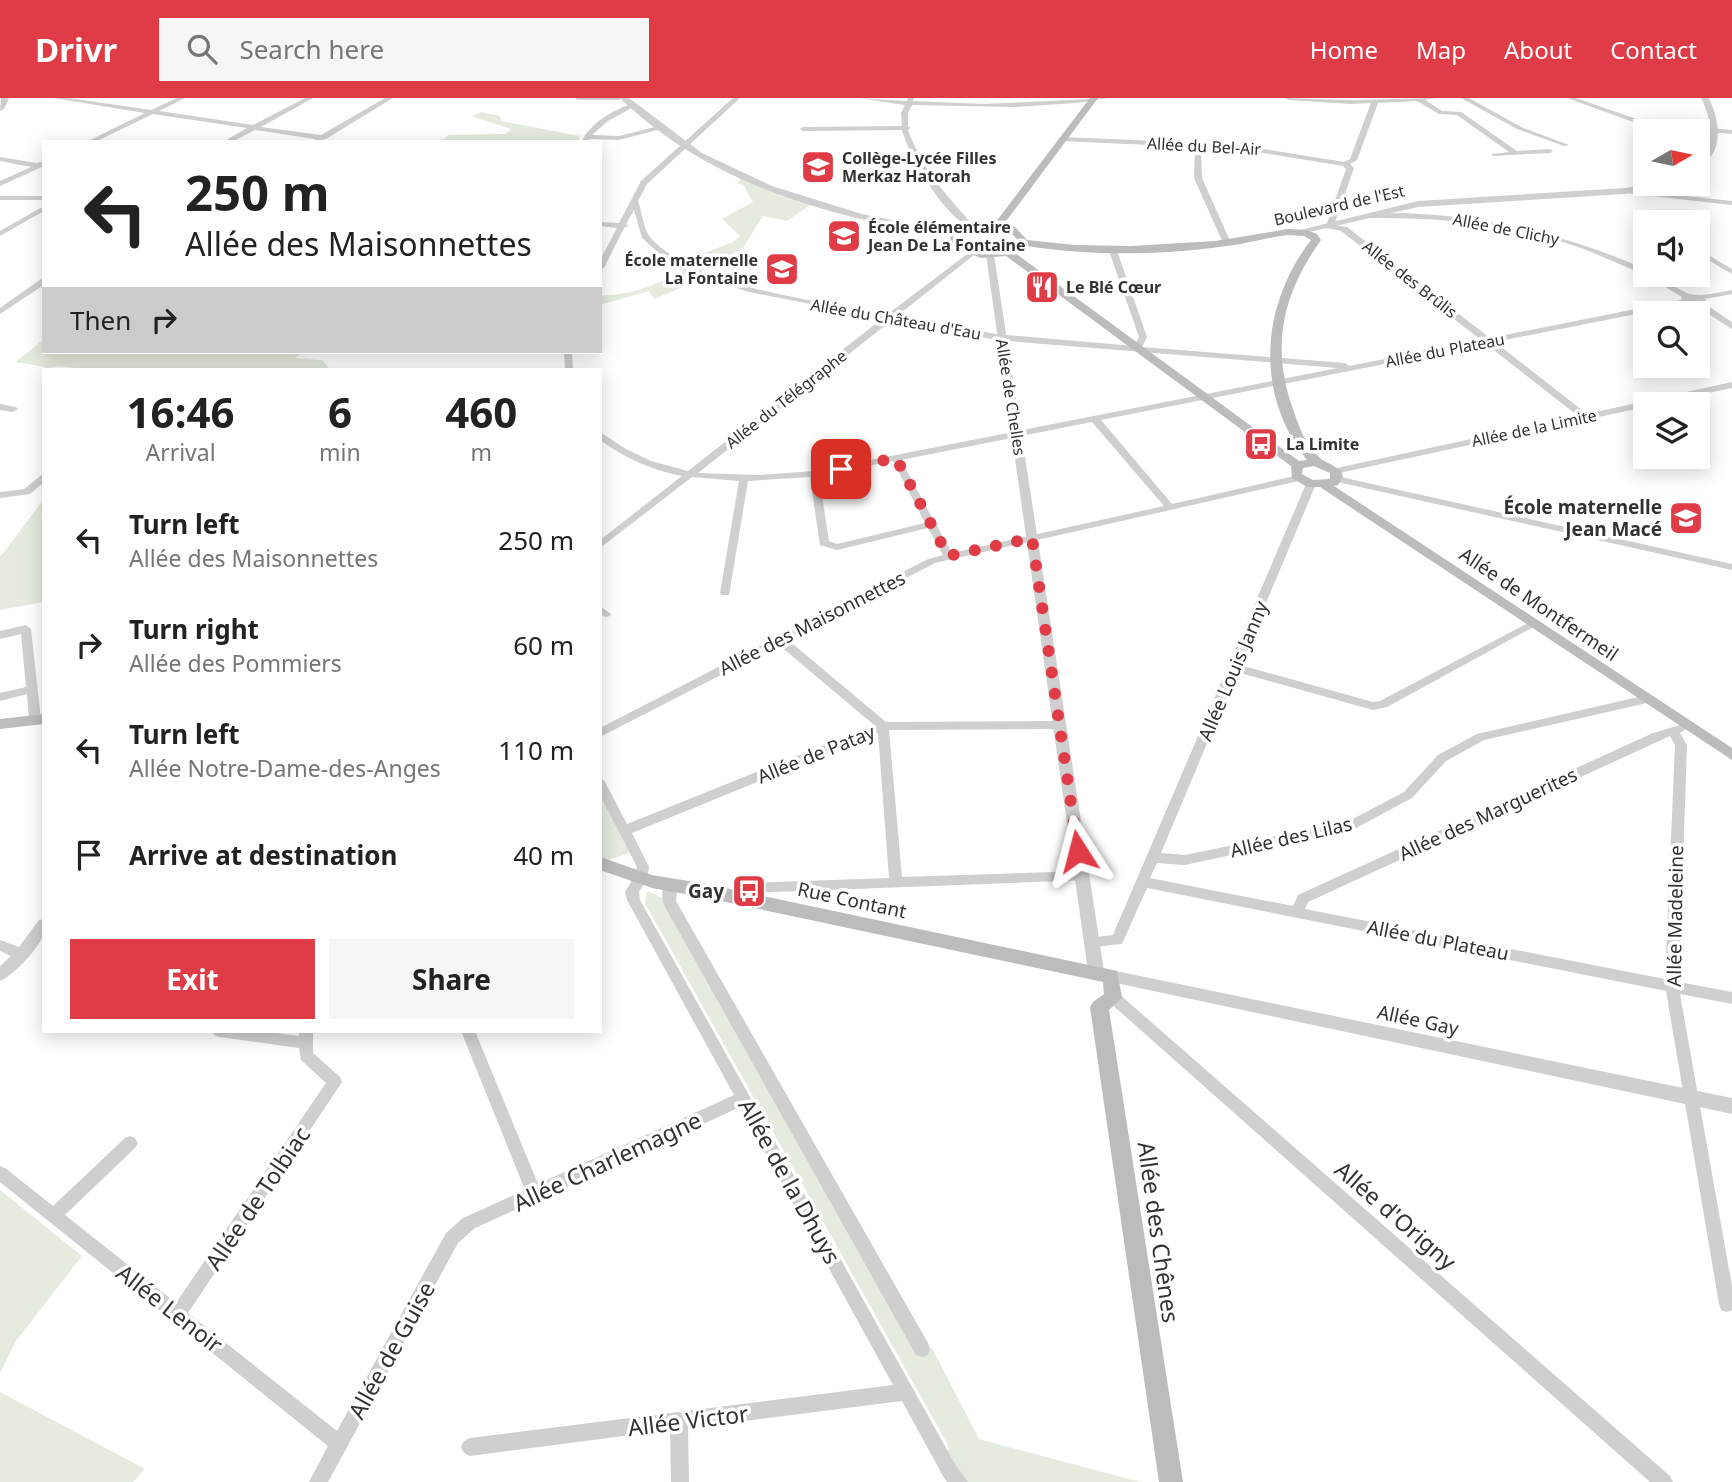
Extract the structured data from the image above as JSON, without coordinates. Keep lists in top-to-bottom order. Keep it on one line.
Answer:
{"streets":{"main road":["Boulevard de l'Est","Allée de Montfermeil","Rue Contant","Allée des Chênes"],"street":["Allée du Bel-Air","Allée de Clichy","Allée des Brûlis","Allée du Château d'Eau","Allée du Plateau","Allée de Chelles","Allée du Télégraphe","Allée de la Limite","Allée des Maisonnettes","Allée Louis Janny","Allée de Patay","Allée des Marguerites","Allée des Lilas","Allée Madeleine","Allée Gay","Allée Charlemagne","Allée de la Dhuys","Allée de Tolbiac","Allée d'Origny","Allée Lenoir","Allée de Guise","Allée Victor"]},"crossings":[["Boulevard de l'Est","Allée de Clichy"],["Boulevard de l'Est","Allée des Brûlis"],["Allée de Clichy","Allée du Plateau"],["Allée des Brûlis","Allée du Plateau"],["Allée des Brûlis","Allée de la Limite"],["Allée du Château d'Eau","Allée du Plateau"],["Allée du Château d'Eau","Allée de Chelles"],["Allée du Château d'Eau","Allée du Télégraphe"],["Allée du Château d'Eau","Allée de Montfermeil"],["Allée du Plateau","Allée de Montfermeil"],["Allée du Plateau","Allée Louis Janny"],["Allée du Plateau","Allée des Marguerites"],["Allée du Plateau","Allée Madeleine"],["Allée de Chelles","Allée de la Limite"],["Allée de Chelles","Allée des Maisonnettes"],["Allée de la Limite","Allée de Montfermeil"],["Allée de la Limite","Allée des Maisonnettes"],["Allée de la Limite","Allée Louis Janny"],["Allée de Montfermeil","Allée Louis Janny"],["Allée de Montfermeil","Allée des Marguerites"],["Allée de Montfermeil","Allée des Lilas"],["Allée de Montfermeil","Allée Madeleine"],["Allée Louis Janny","Allée des Lilas"],["Allée de Patay","Allée de la Dhuys"],["Allée des Marguerites","Allée Madeleine"],["Rue Contant","Allée Gay"],["Rue Contant","Allée de la Dhuys"],["Allée Madeleine","Allée Gay"],["Allée Charlemagne","Allée de la Dhuys"],["Allée Charlemagne","Allée de Guise"],["Allée de la Dhuys","Allée Victor"],["Allée de Tolbiac","Allée Lenoir"],["Allée d'Origny","Allée des Chênes"],["Allée Lenoir","Allée de Guise"]],"places":{"school or university":["Collège-Lycée Filles Merkaz Hatorah","École élémentaire Jean De La Fontaine","École maternelle La Fontaine","École maternelle Jean Macé"],"restaurant":["Le Blé Cœur"],"bus stop":["La Limite","Gay"]},"north":"right","page":{"header":"Drivr","search":"Search here","nav":["Home","Map","About","Contact"],"turn":["250 m","Allée des Maisonnettes"],"then":"Then","eta":["16:46","Arrival","6","min","460","m"],"list":[{"name":"Turn left","note":"Allée des Maisonnettes","value":"250 m"},{"name":"Turn right","note":"Allée des Pommiers","value":"60 m"},{"name":"Turn left","note":"Allée Notre-Dame-des-Anges","value":"110 m"},{"name":"Arrive at destination","value":"40 m"}],"buttons":["Exit","Share"]}}
